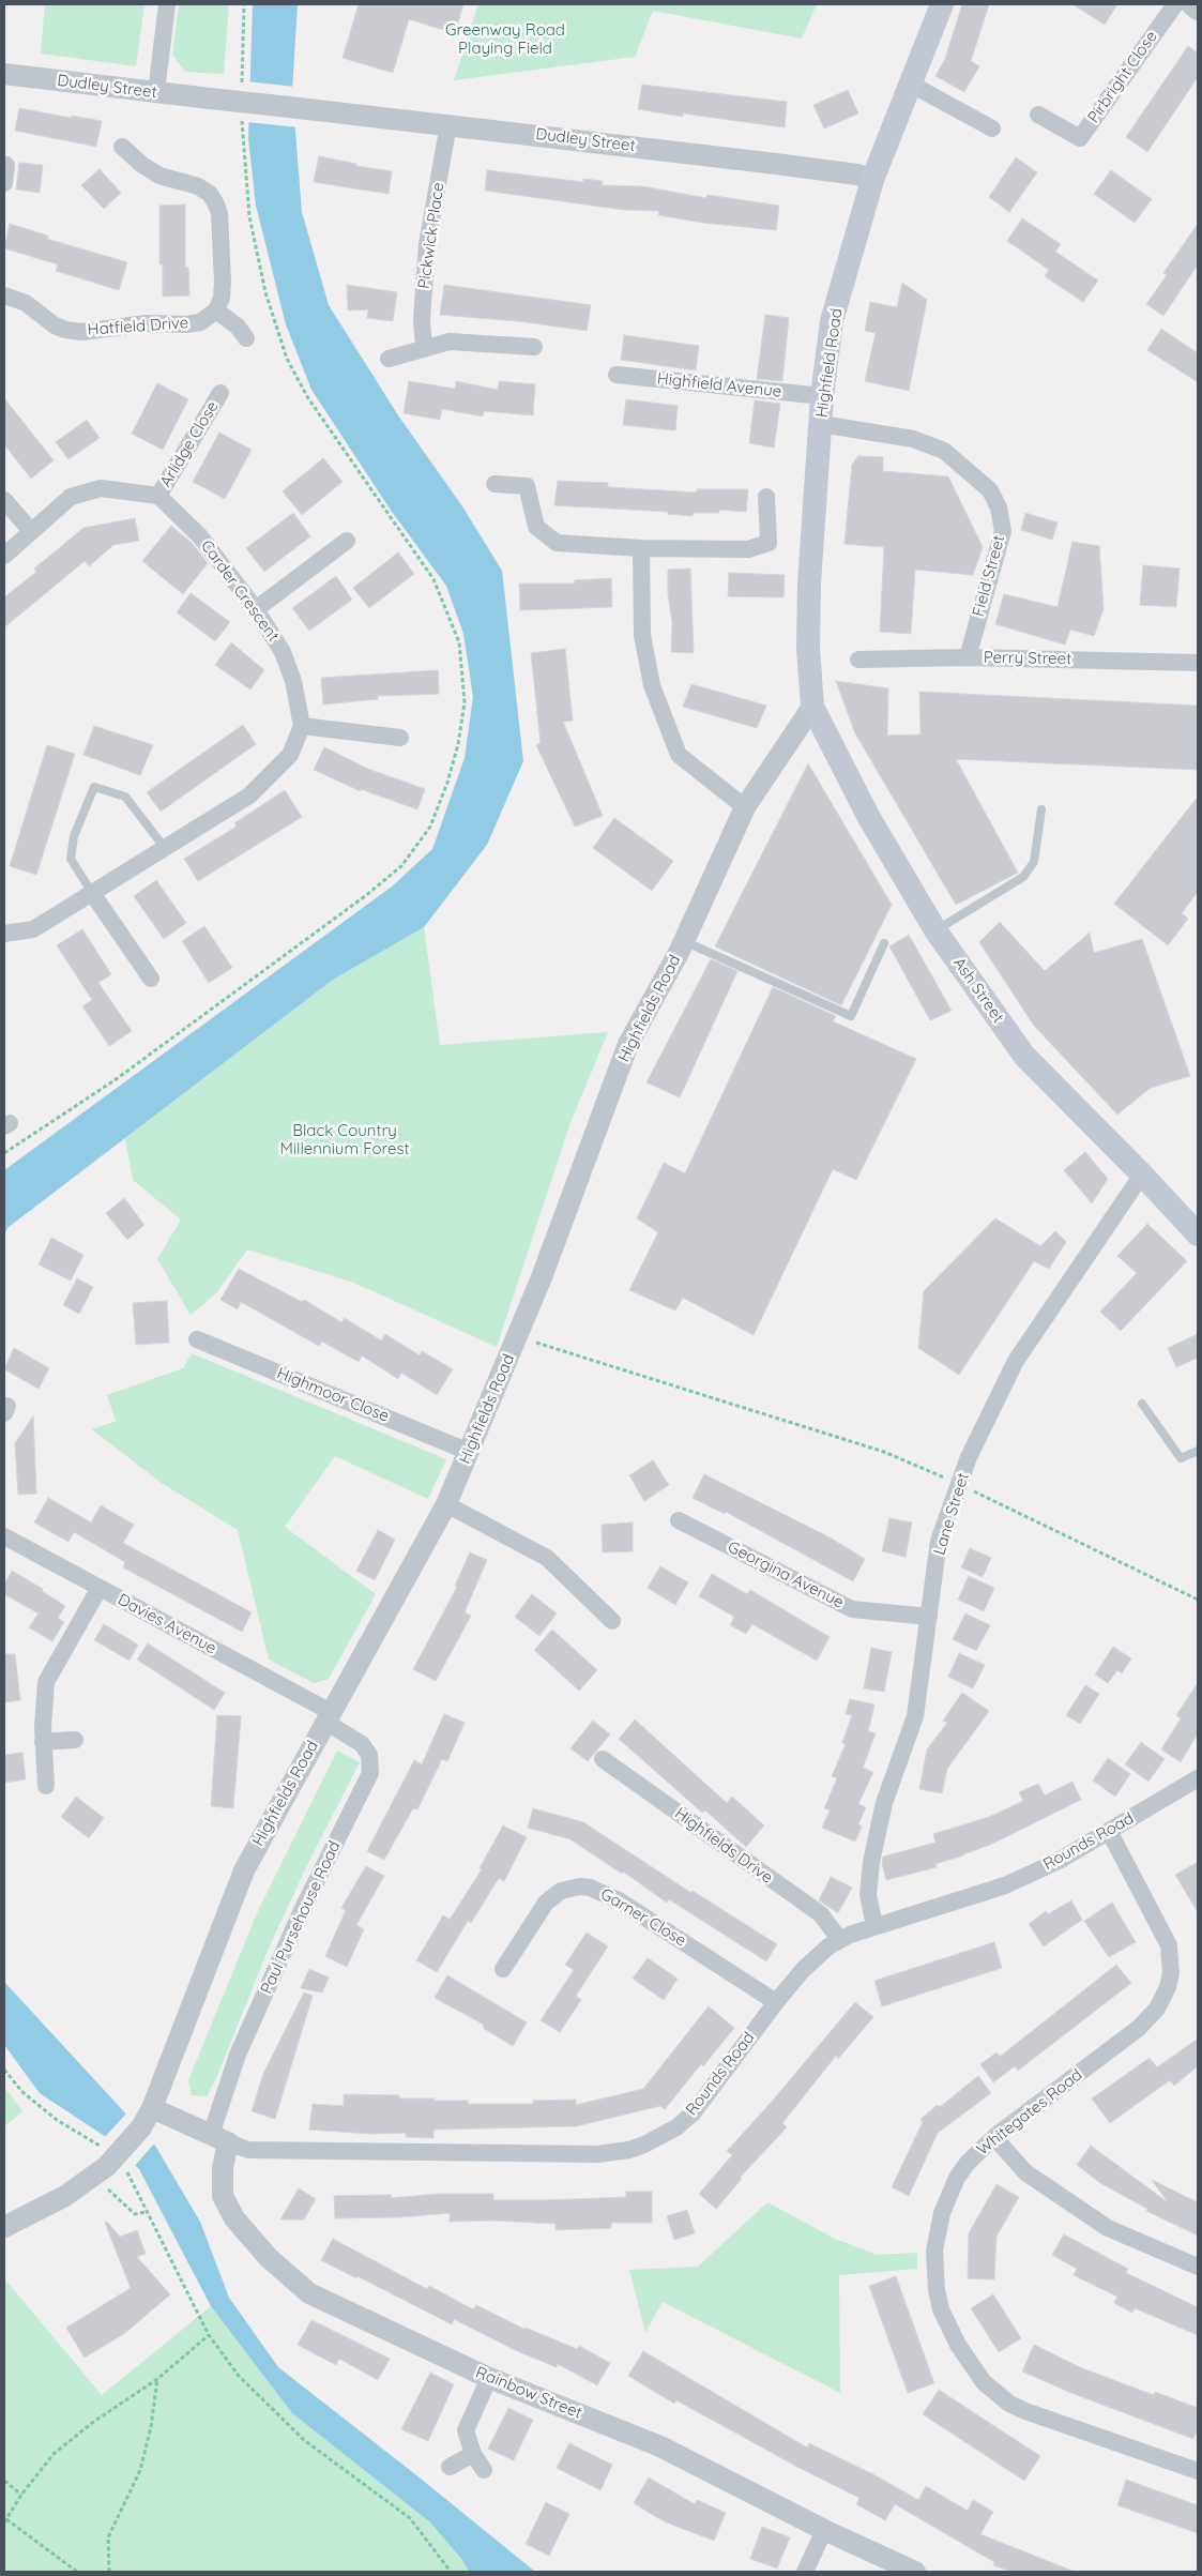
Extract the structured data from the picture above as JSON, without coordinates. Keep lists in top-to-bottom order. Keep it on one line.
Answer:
{"streets":{"main road":["Highfield Road","Ash Street"],"street":["Pirbright Close","Dudley Street","Pickwick Place","Hatfield Drive","Highfield Avenue","Arlidge Close","Field Street","Carder Crescent","Perry Street","Highfields Road","Highmoor Close","Lane Street","Georgina Avenue","Davies Avenue","Rounds Road","Highfields Drive","Paul Pursehouse Road","Garner Close","Whitegates Road","Rainbow Street"]},"crossings":[["Dudley Street","Pickwick Place"],["Dudley Street","Highfield Road"],["Highfield Road","Highfield Avenue"],["Highfield Road","Field Street"],["Highfield Road","Ash Street"],["Highfield Road","Highfields Road"],["Arlidge Close","Carder Crescent"],["Field Street","Perry Street"],["Ash Street","Highfields Road"],["Ash Street","Lane Street"],["Highfields Road","Highmoor Close"],["Highfields Road","Davies Avenue"],["Highfields Road","Rounds Road"],["Highfields Road","Paul Pursehouse Road"],["Lane Street","Georgina Avenue"],["Lane Street","Rounds Road"],["Davies Avenue","Paul Pursehouse Road"],["Rounds Road","Highfields Drive"],["Rounds Road","Paul Pursehouse Road"],["Rounds Road","Garner Close"],["Rounds Road","Whitegates Road"],["Rounds Road","Rainbow Street"],["Paul Pursehouse Road","Rainbow Street"]],"parks":["Greenway Road Playing Field","Black Country Millennium Forest"]}
